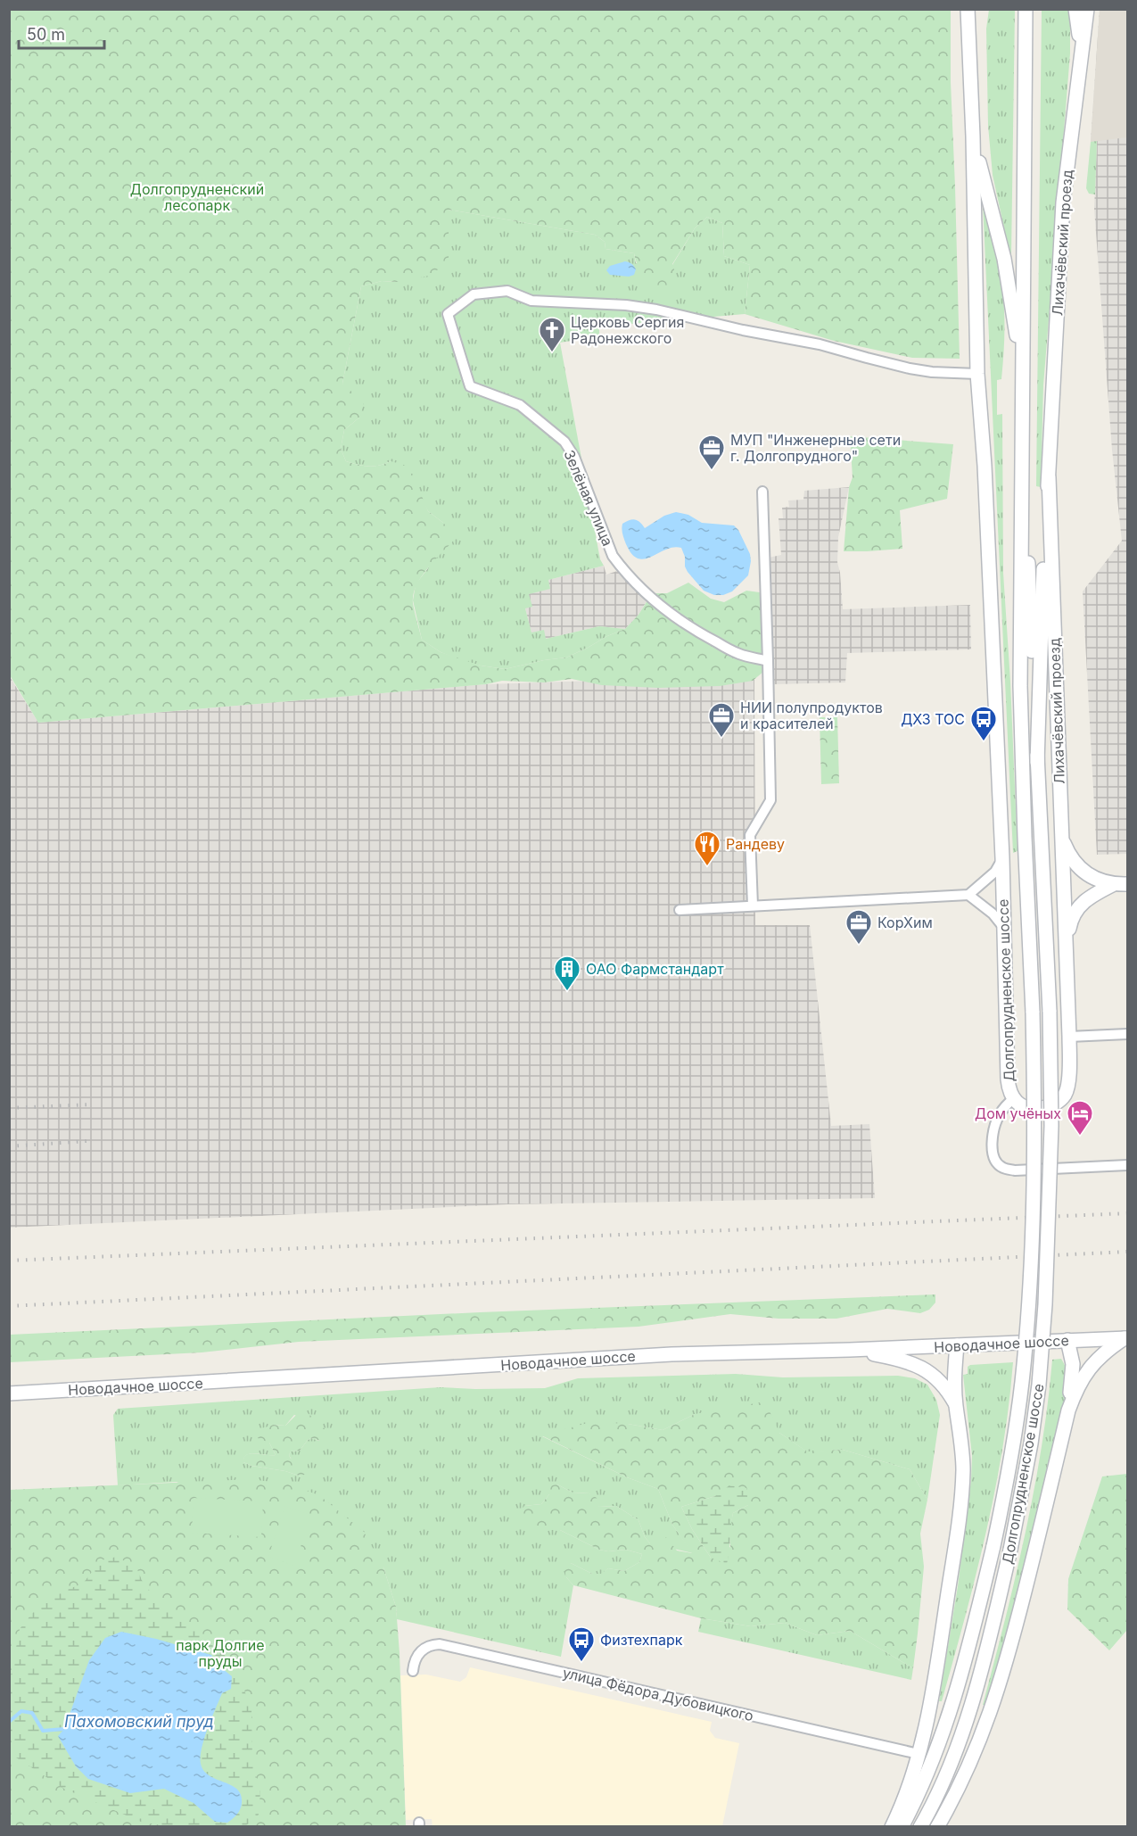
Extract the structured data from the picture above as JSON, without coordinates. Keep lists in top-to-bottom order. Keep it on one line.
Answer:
{"streets":{"main road":["Лихачёвский проезд","Долгопрудненское шоссе","Новодачное шоссе"],"street":["Зелёная улица","улица Фёдора Дубовицкого"]},"crossings":[["Лихачёвский проезд","Долгопрудненское шоссе"],["Зелёная улица","Долгопрудненское шоссе"]],"water":["Пахомовский пруд"],"parks":["Долгопрудненский лесопарк","парк Долгие пруды"],"places":{"church":["Церковь Сергия Радонежского"],"office":["МУП \"Инженерные сети г. Долгопрудного\"","НИИ полупродуктов и красителей","КорХим"],"bus stop":["ДХЗ ТОС","Физтехпарк"],"restaurant":["Рандеву"],"building":["ОАО Фармстандарт"],"hotel":["Дом учёных"]},"scale_bar":"50 m"}
